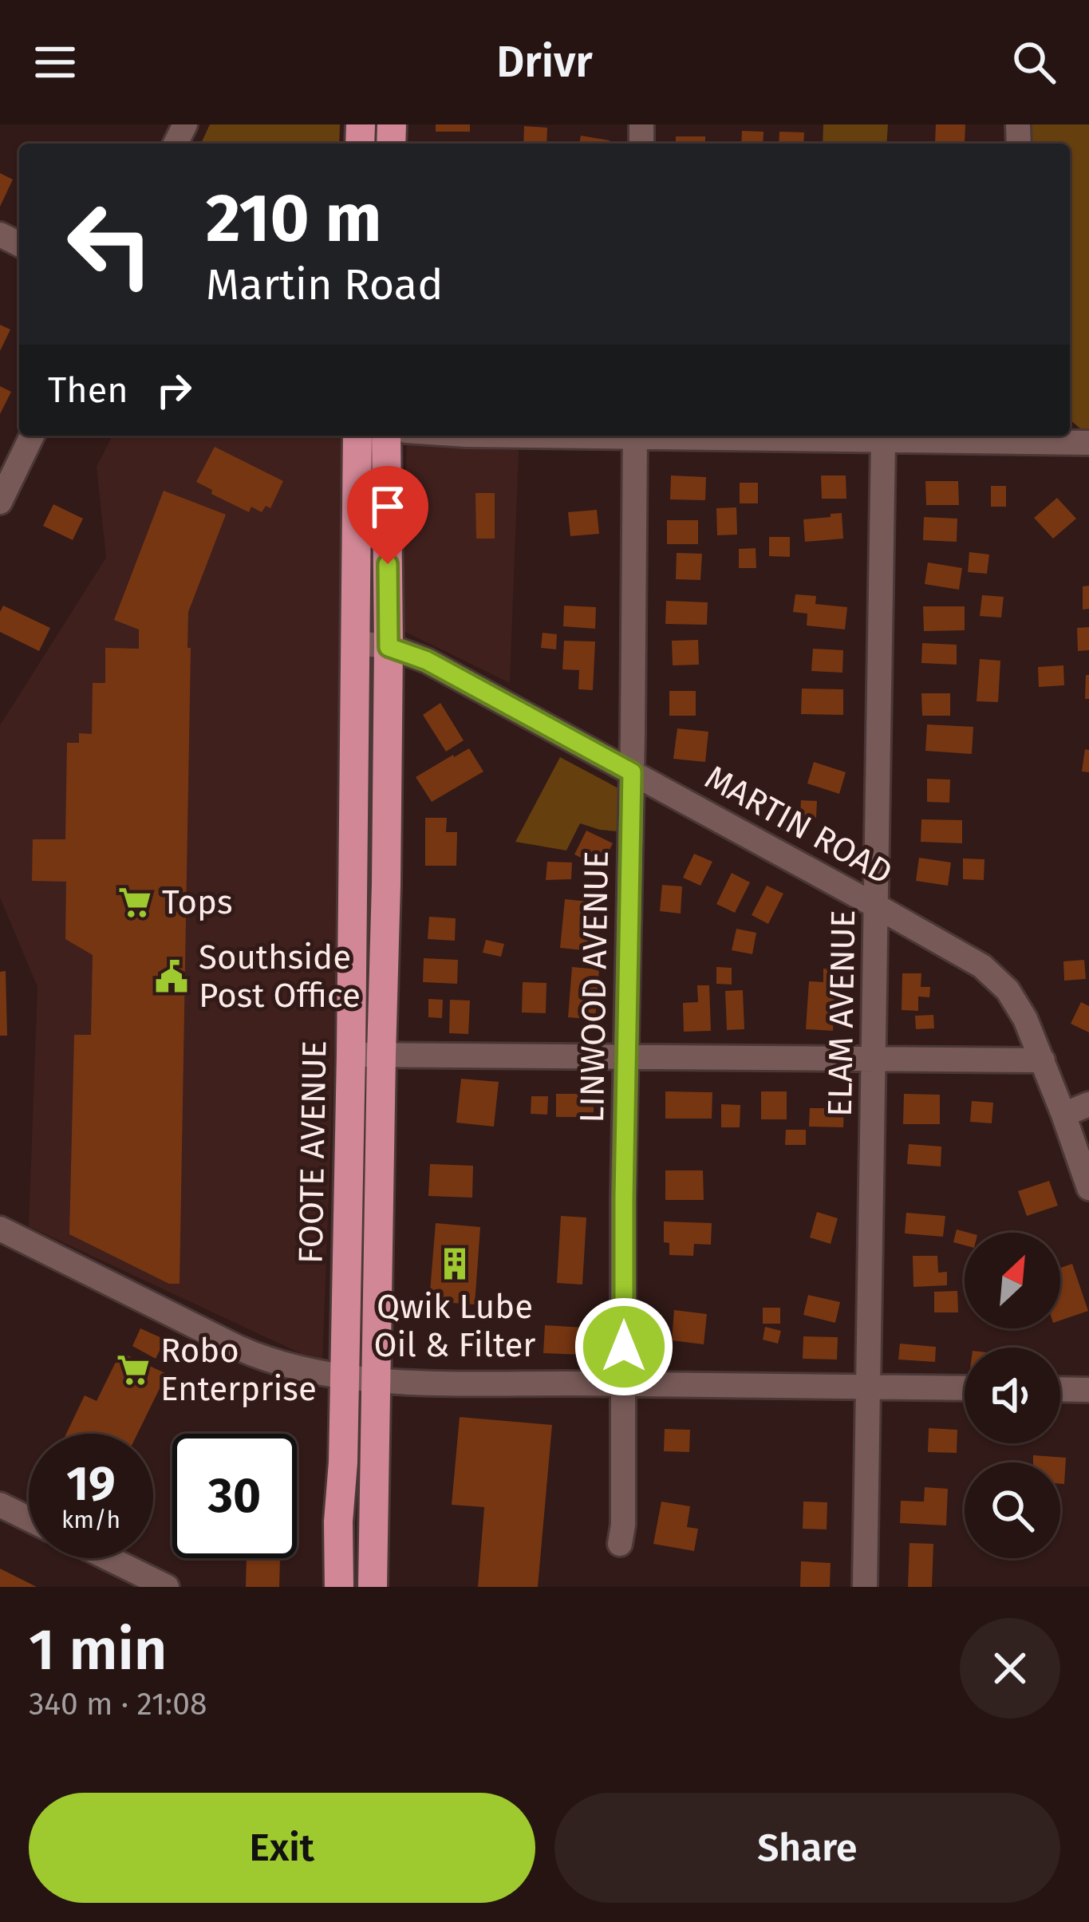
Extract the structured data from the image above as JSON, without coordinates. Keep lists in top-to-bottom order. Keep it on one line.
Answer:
{"streets":{"highway":["FOOTE AVENUE"],"street":["MARTIN ROAD","LINWOOD AVENUE","ELAM AVENUE"]},"crossings":[["MARTIN ROAD","LINWOOD AVENUE"],["MARTIN ROAD","ELAM AVENUE"],["MARTIN ROAD","FOOTE AVENUE"]],"places":{"supermarket":["Tops","Robo Enterprise"],"public building":["Southside Post Office"],"building":["Qwik Lube Oil & Filter"]},"north":"top right","page":{"header":"Drivr","turn":["210 m","Martin Road"],"then":"Then","speed":"19 km/h","limit":"30","heading":["1 min","340 m · 21:08"],"buttons":["Exit","Share"]}}
